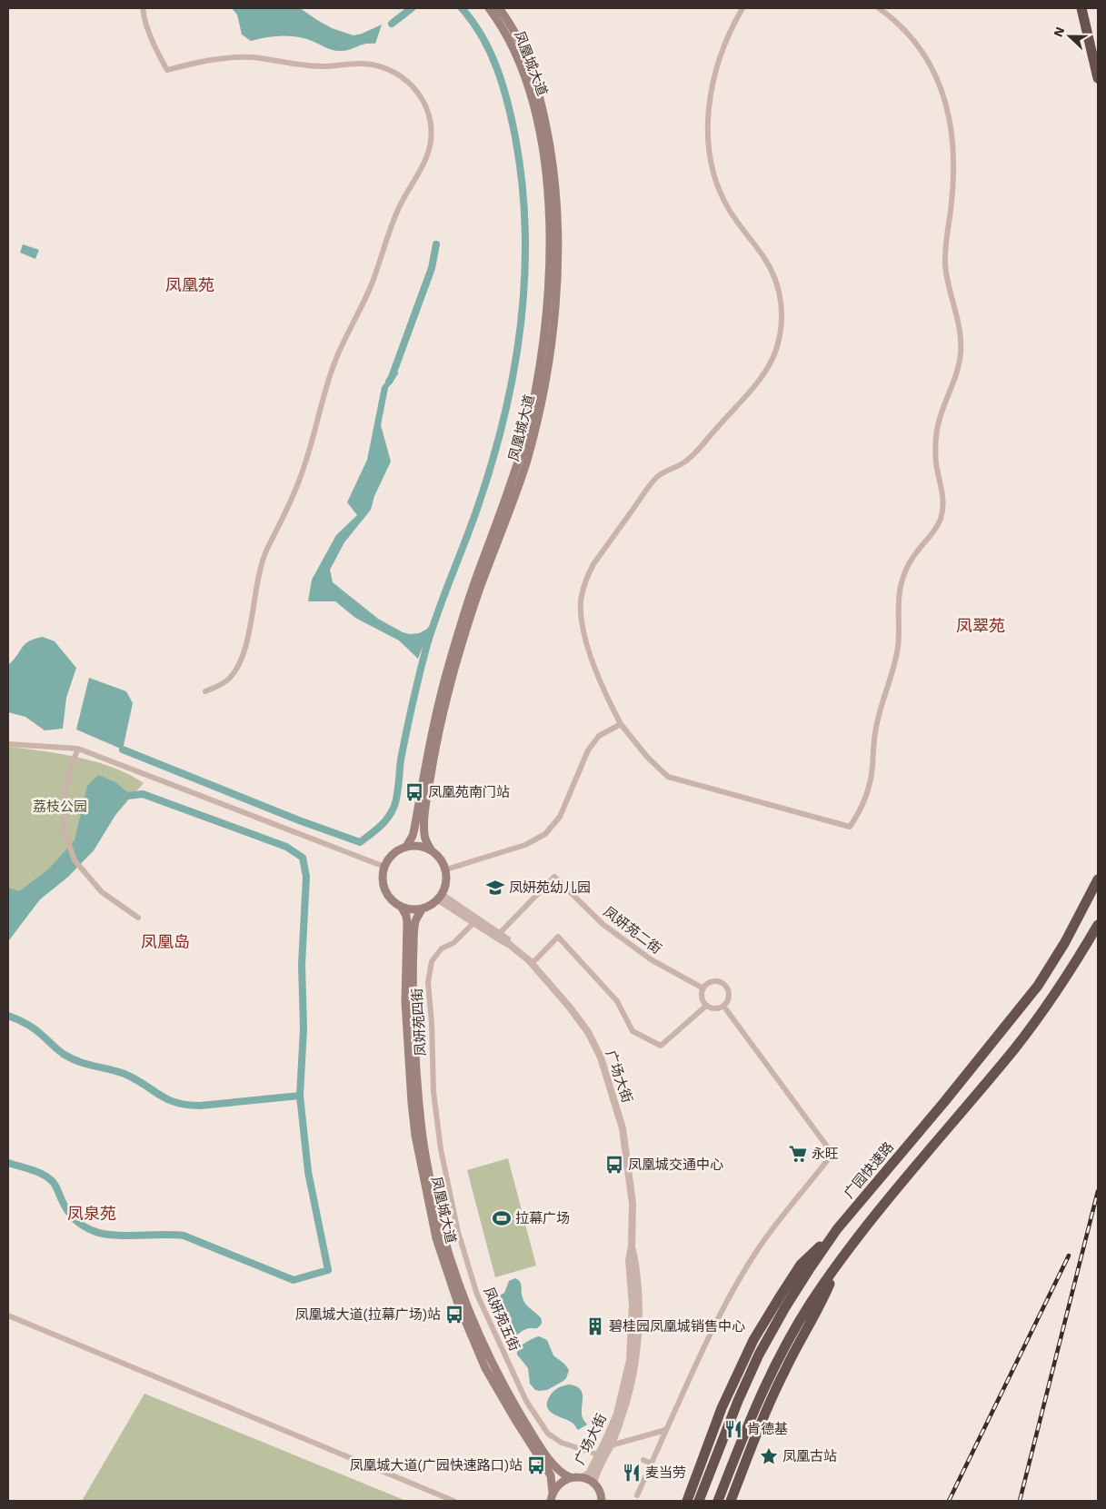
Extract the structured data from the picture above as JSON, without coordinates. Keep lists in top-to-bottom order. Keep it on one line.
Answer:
{"streets":{"highway":["广园快速路"],"main road":["凤凰城大道"],"street":["凤妍苑二街","凤妍苑四街","广场大街","凤妍苑五街"]},"crossings":[["凤凰城大道","广场大街"],["凤妍苑二街","广场大街"],["凤妍苑四街","广场大街"],["凤妍苑四街","凤妍苑五街"],["广场大街","凤妍苑五街"]],"districts":["凤凰苑","凤翠苑","凤凰岛","凤泉苑"],"parks":["荔枝公园"],"places":{"bus stop":["凤凰苑南门站","凤凰城交通中心","凤凰城大道(拉幕广场)站","凤凰城大道(广园快速路口)站"],"school or university":["凤妍苑幼儿园"],"supermarket":["永旺"],"sports":["拉幕广场"],"building":["碧桂园凤凰城销售中心"],"restaurant":["肯德基","麦当劳"],"place":["凤凰古站"]},"north":"left"}
